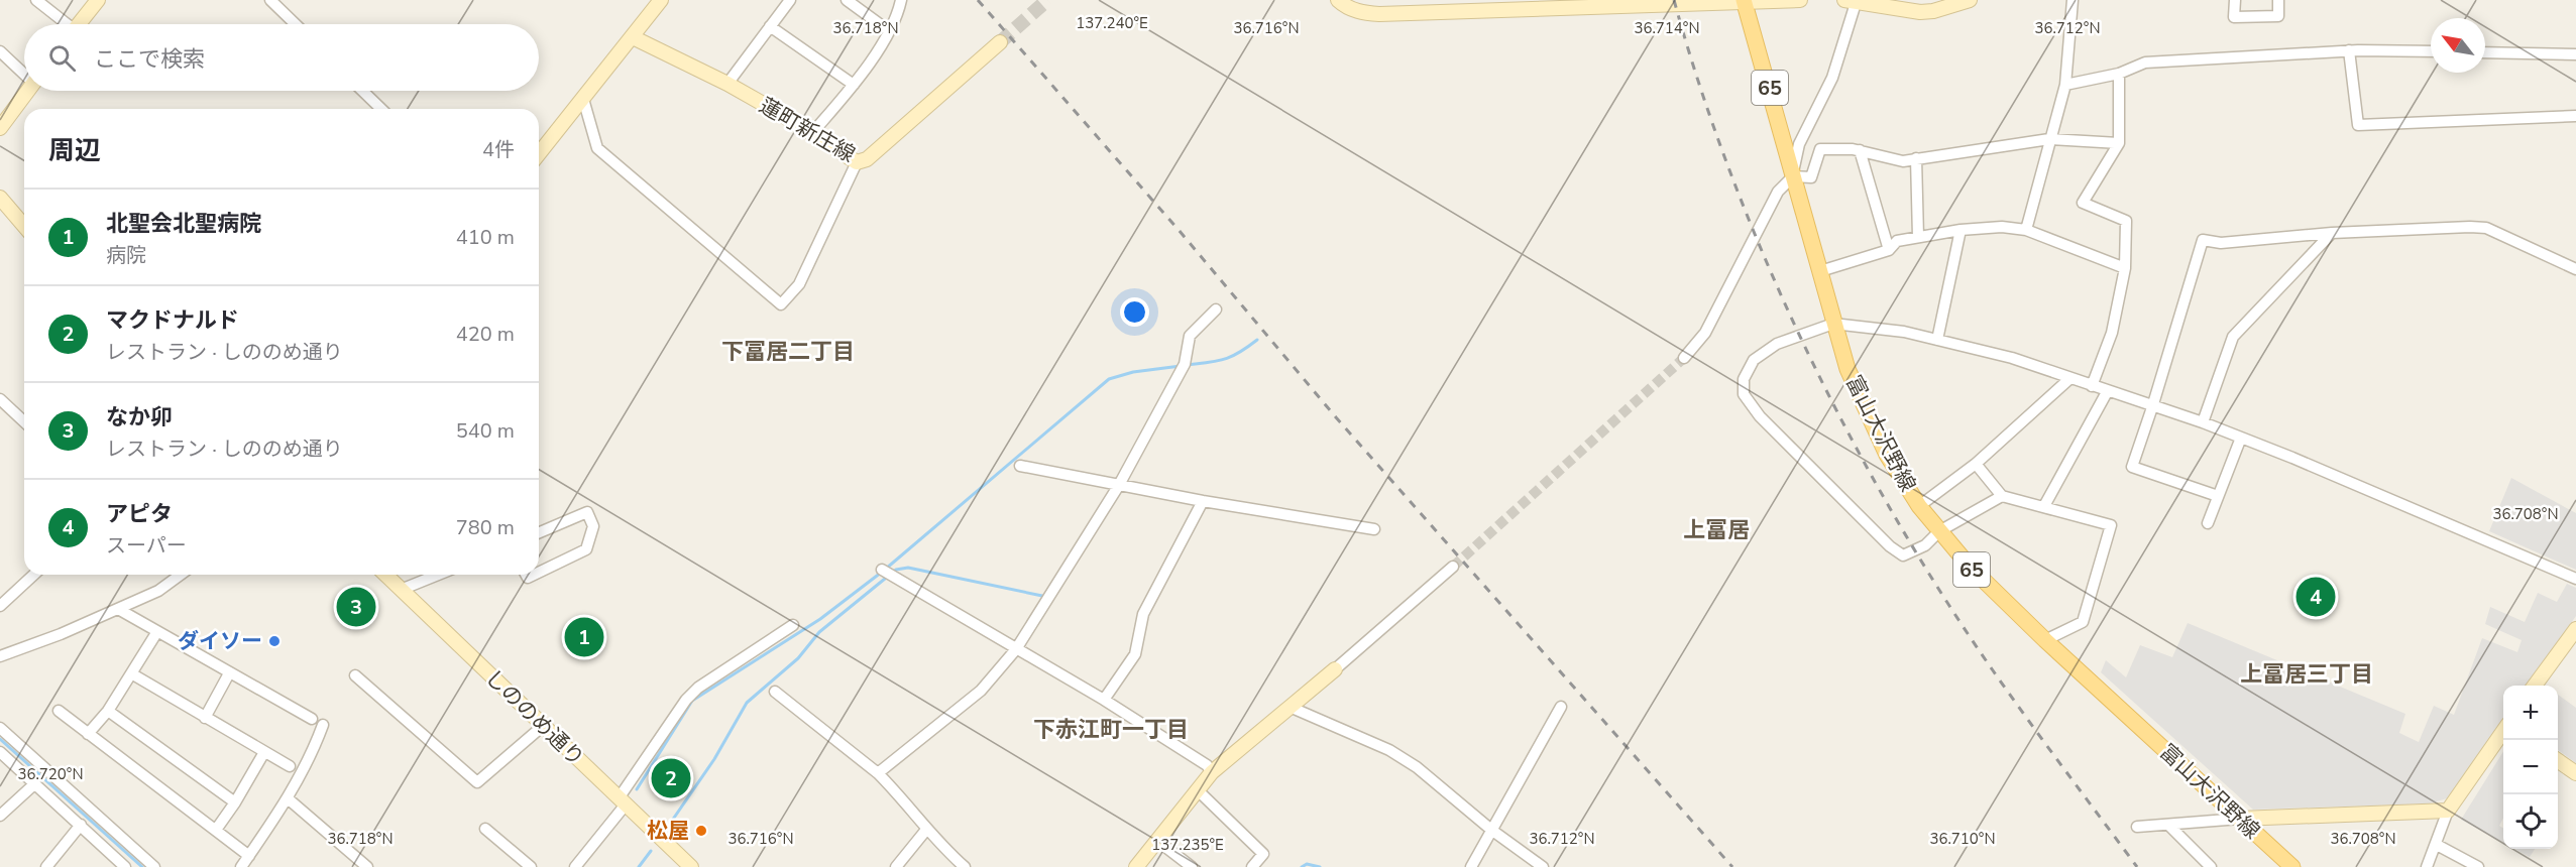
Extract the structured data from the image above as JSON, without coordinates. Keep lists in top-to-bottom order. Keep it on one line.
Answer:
{"streets":{"main road":["65","蓮町新庄線","富山大沢野線","しののめ通り"]},"districts":["下冨居二丁目","上冨居","上冨居三丁目","下赤江町一丁目"],"places":["ダイソー","松屋"],"north":"top left","page":{"search":"ここで検索","heading":["周辺","4件"],"list":[{"mark":"1","name":"北聖会北聖病院","note":"病院","value":"410 m"},{"mark":"2","name":"マクドナルド","note":"レストラン · しののめ通り","value":"420 m"},{"mark":"3","name":"なか卯","note":"レストラン · しののめ通り","value":"540 m"},{"mark":"4","name":"アピタ","note":"スーパー","value":"780 m"}],"pins":["4","3","1","2"],"map_buttons":["+","−"]},"coordinates":["137.240°E","36.718°N","36.716°N","36.714°N","36.712°N","36.708°N","36.720°N","36.710°N","137.235°E"]}
